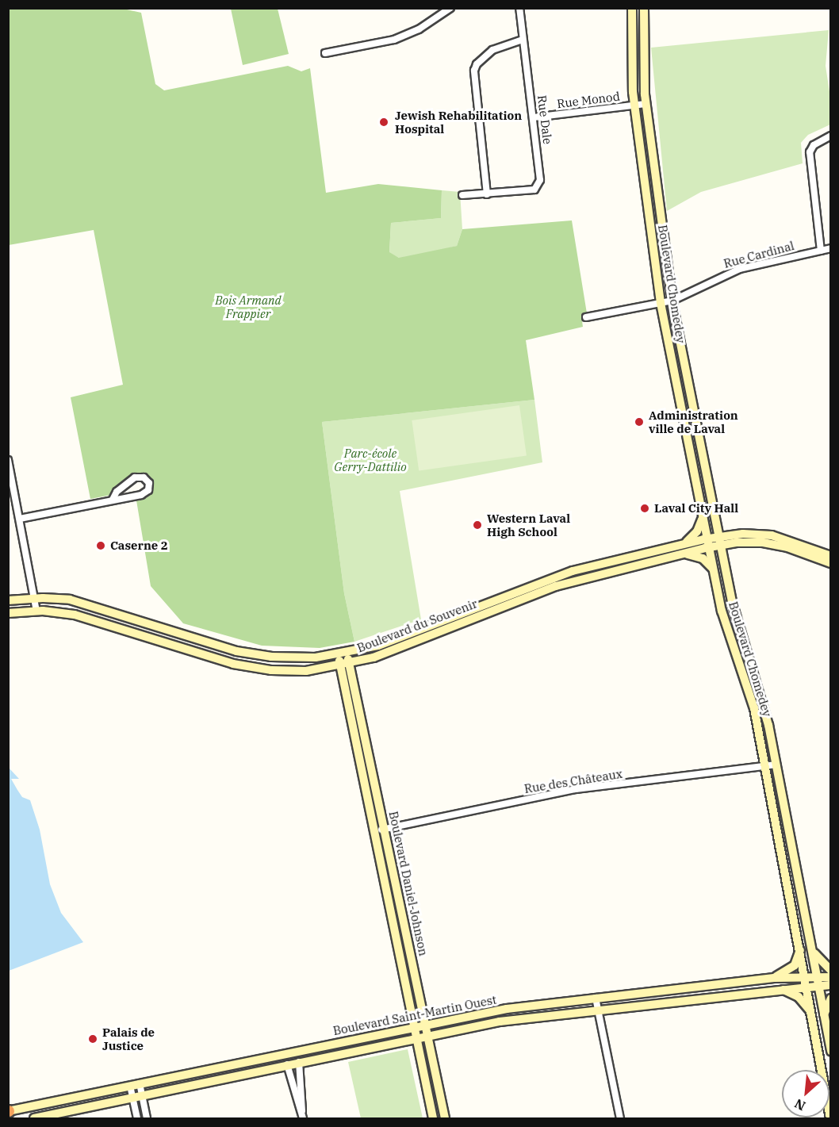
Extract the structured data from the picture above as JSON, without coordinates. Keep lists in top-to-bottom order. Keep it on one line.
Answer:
{"streets":{"street":["Rue Monod","Rue Dale","Rue Cardinal","Boulevard Chomedey","Boulevard du Souvenir","Rue des Châteaux","Boulevard Daniel-Johnson","Boulevard Saint-Martin Ouest"]},"crossings":[["Rue Monod","Rue Dale"],["Rue Monod","Boulevard Chomedey"],["Rue Cardinal","Boulevard Chomedey"],["Boulevard Chomedey","Boulevard du Souvenir"],["Boulevard Chomedey","Rue des Châteaux"],["Boulevard Chomedey","Boulevard Saint-Martin Ouest"],["Boulevard du Souvenir","Boulevard Daniel-Johnson"],["Rue des Châteaux","Boulevard Daniel-Johnson"],["Boulevard Daniel-Johnson","Boulevard Saint-Martin Ouest"]],"parks":["Bois Armand Frappier","Parc-école Gerry-Dattilio"],"places":["Jewish Rehabilitation Hospital","Administration ville de Laval","Laval City Hall","Western Laval High School","Caserne 2","Palais de Justice"],"north":"bottom left"}
